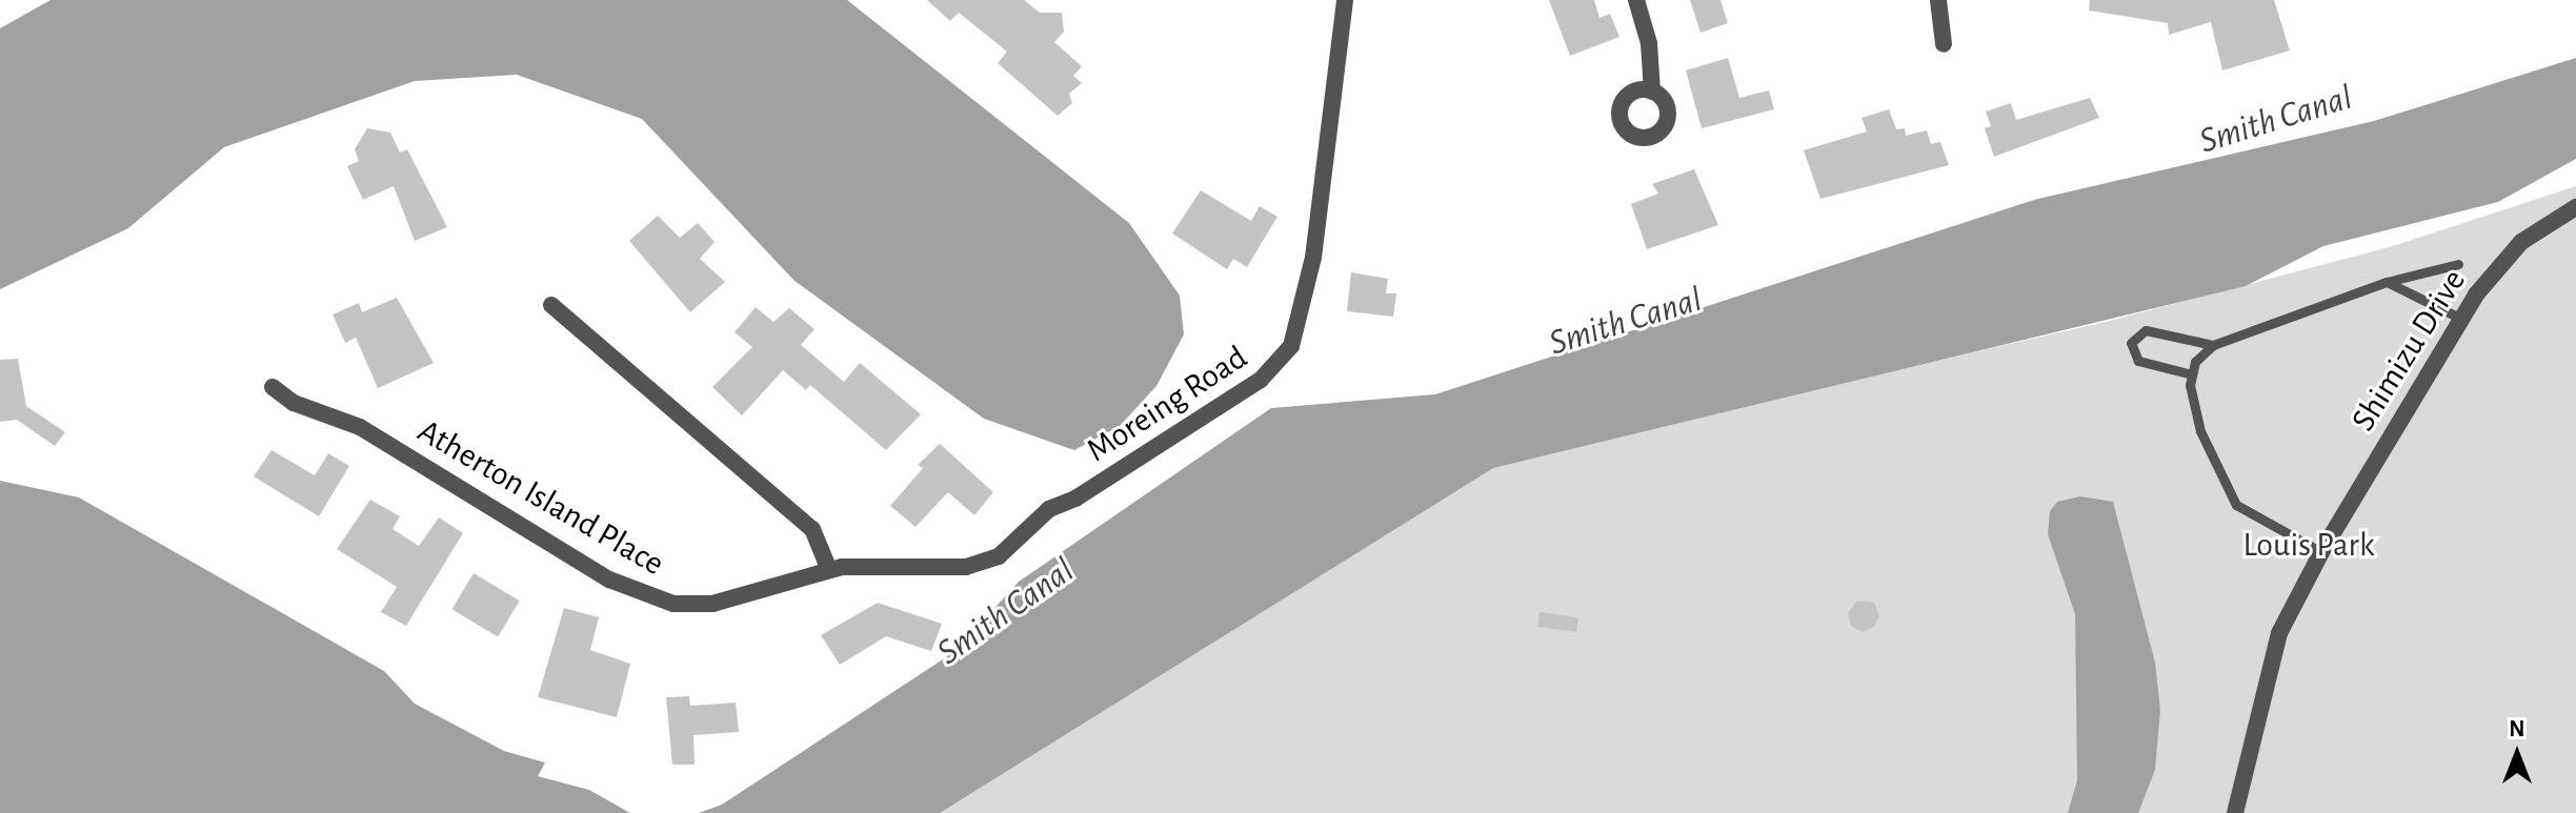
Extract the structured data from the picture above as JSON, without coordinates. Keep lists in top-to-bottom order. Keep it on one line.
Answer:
{"streets":{"street":["Shimizu Drive","Moreing Road","Atherton Island Place"]},"crossings":[["Moreing Road","Atherton Island Place"]],"water":["Smith Canal"],"parks":["Louis Park"],"north":"top"}
